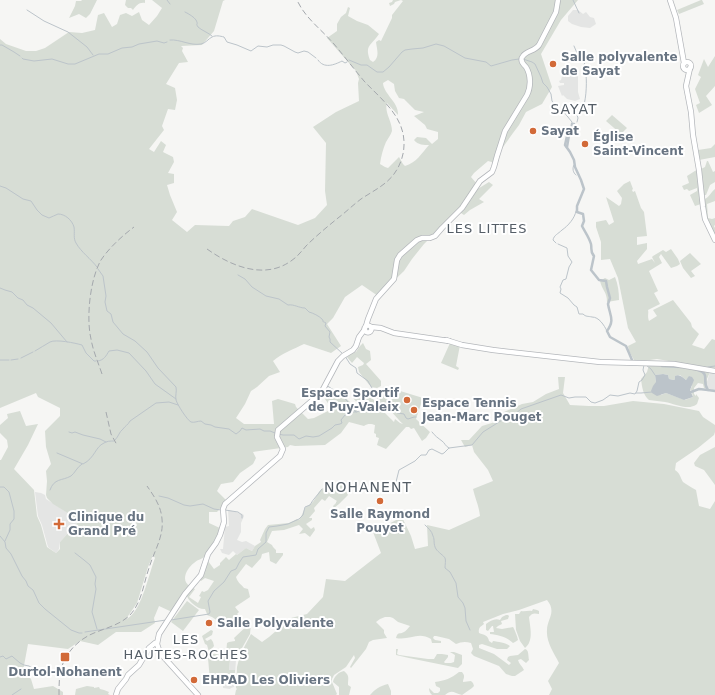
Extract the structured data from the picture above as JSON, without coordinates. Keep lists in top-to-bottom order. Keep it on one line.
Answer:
{"districts":["SAYAT","LES LITTES","NOHANENT","LES HAUTES-ROCHES"],"places":{"other":["Salle polyvalente de Sayat","Sayat","Église Saint-Vincent","Espace Sportif de Puy-Valeix","Espace Tennis Jean-Marc Pouget","Salle Raymond Pouyet","Salle Polyvalente","EHPAD Les Oliviers"],"health":["Clinique du Grand Pré"],"transit":["Durtol-Nohanent"]}}
